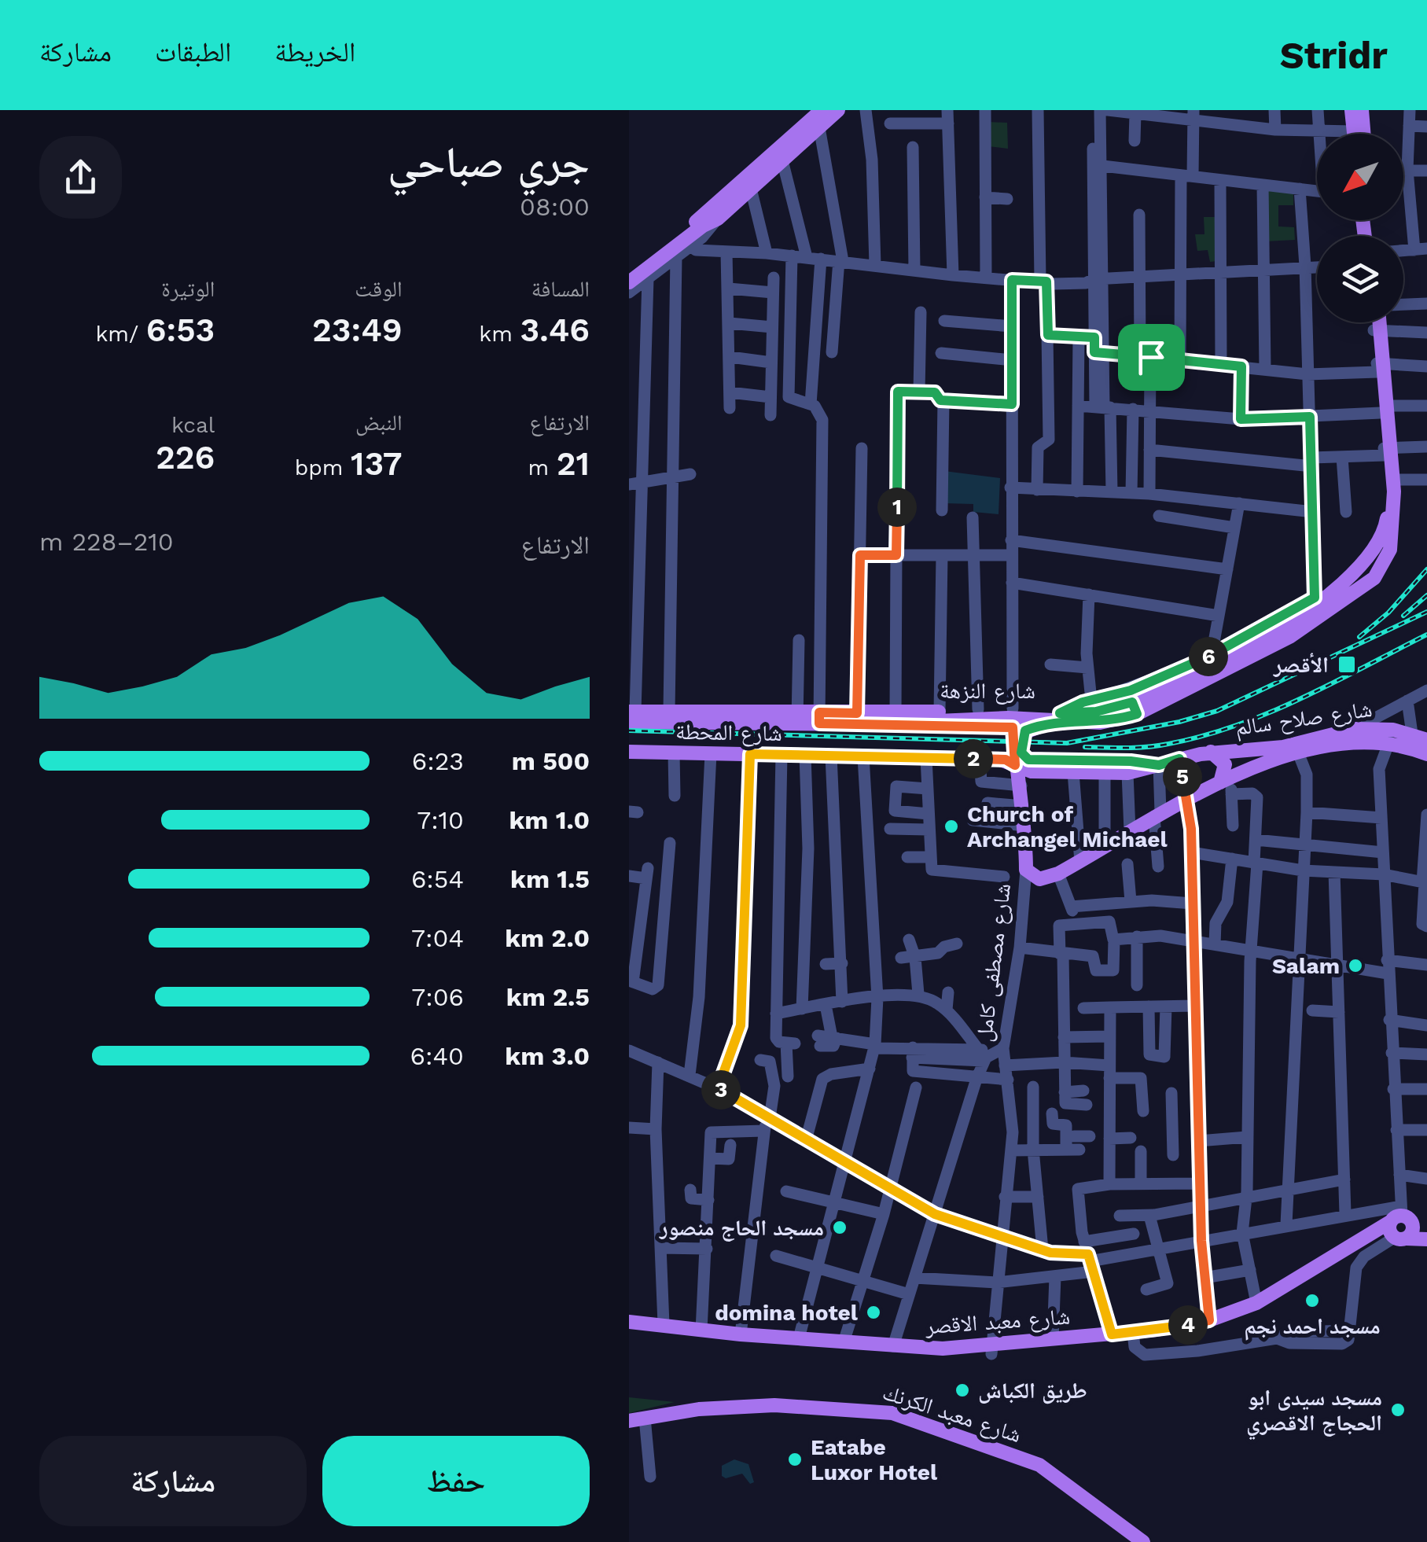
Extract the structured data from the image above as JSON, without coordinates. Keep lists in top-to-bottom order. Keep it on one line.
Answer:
{"streets":{"main road":["شارع النزهة","شارع صلاح سالم","شارع المحطة","شارع مصطفى كامل","شارع معبد الاقصر","شارع معبد الكرنك"]},"crossings":[["شارع النزهة","شارع مصطفى كامل"],["شارع صلاح سالم","شارع المحطة"],["شارع صلاح سالم","شارع مصطفى كامل"],["شارع المحطة","شارع مصطفى كامل"],["شارع مصطفى كامل","شارع معبد الاقصر"]],"places":{"transit":["الأقصر"],"other":["Church of Archangel Michael","Salam","مسجد الحاج منصور","مسجد احمد نجم","domina hotel","طريق الكباش","مسجد سيدى ابو الحجاج الاقصري","Eatabe Luxor Hotel"]},"north":"bottom left","page":{"header":"Stridr","nav":["الخريطة","الطبقات","مشاركة"],"heading":["جري صباحي","08:00"],"stats":[["المسافة","3.46 km"],["الوقت","23:49"],["الوتيرة","6:53 /km"],["الارتفاع","21 m"],["النبض","137 bpm"],["kcal","226"]],"pins":["1","6","2","5","3","4"],"chart":["الارتفاع","210–228 m"],"list":[{"name":"500 m","note":"6:23"},{"name":"1.0 km","note":"7:10"},{"name":"1.5 km","note":"6:54"},{"name":"2.0 km","note":"7:04"},{"name":"2.5 km","note":"7:06"},{"name":"3.0 km","note":"6:40"}],"buttons":["حفظ","مشاركة"]}}
